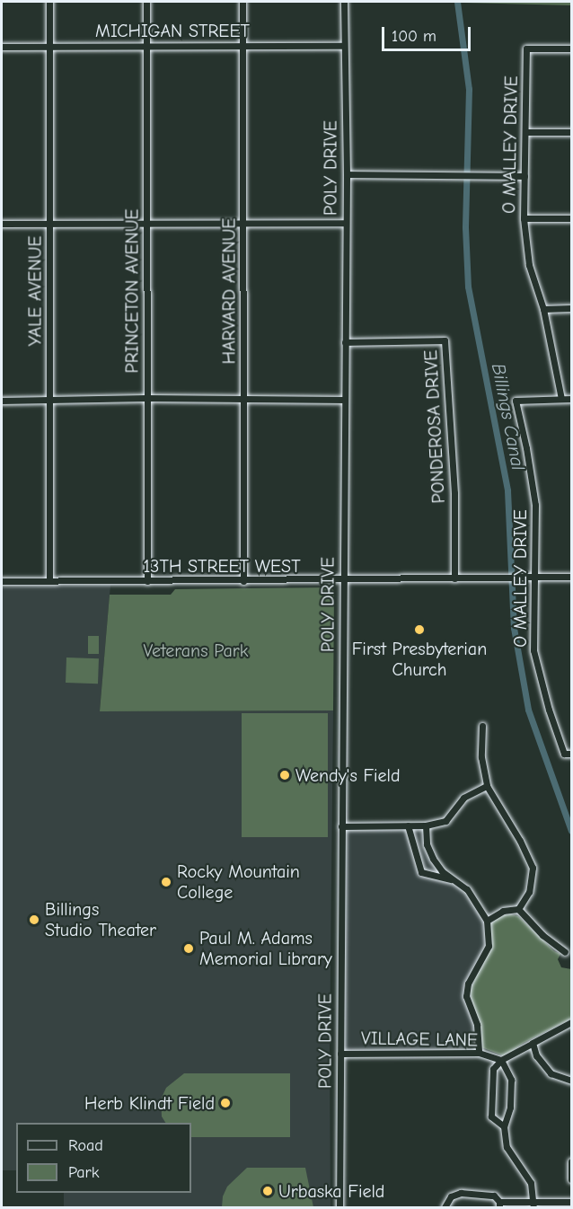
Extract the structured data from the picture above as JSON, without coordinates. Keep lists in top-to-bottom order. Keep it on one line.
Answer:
{"streets":{"street":["MICHIGAN STREET","O MALLEY DRIVE","POLY DRIVE","YALE AVENUE","PRINCETON AVENUE","HARVARD AVENUE","PONDEROSA DRIVE","13TH STREET WEST","VILLAGE LANE"]},"crossings":[["MICHIGAN STREET","POLY DRIVE"],["MICHIGAN STREET","YALE AVENUE"],["MICHIGAN STREET","PRINCETON AVENUE"],["MICHIGAN STREET","HARVARD AVENUE"],["O MALLEY DRIVE","13TH STREET WEST"],["POLY DRIVE","PONDEROSA DRIVE"],["POLY DRIVE","13TH STREET WEST"],["POLY DRIVE","VILLAGE LANE"],["YALE AVENUE","13TH STREET WEST"],["PRINCETON AVENUE","13TH STREET WEST"],["HARVARD AVENUE","13TH STREET WEST"],["PONDEROSA DRIVE","13TH STREET WEST"]],"water":["Billings Canal"],"parks":["Veterans Park"],"places":["First Presbyterian Church","Wendy's Field","Rocky Mountain College","Billings Studio Theater","Paul M. Adams Memorial Library","Herb Klindt Field","Urbaska Field"],"legend":["Road","Park"],"scale_bar":"100 m"}
